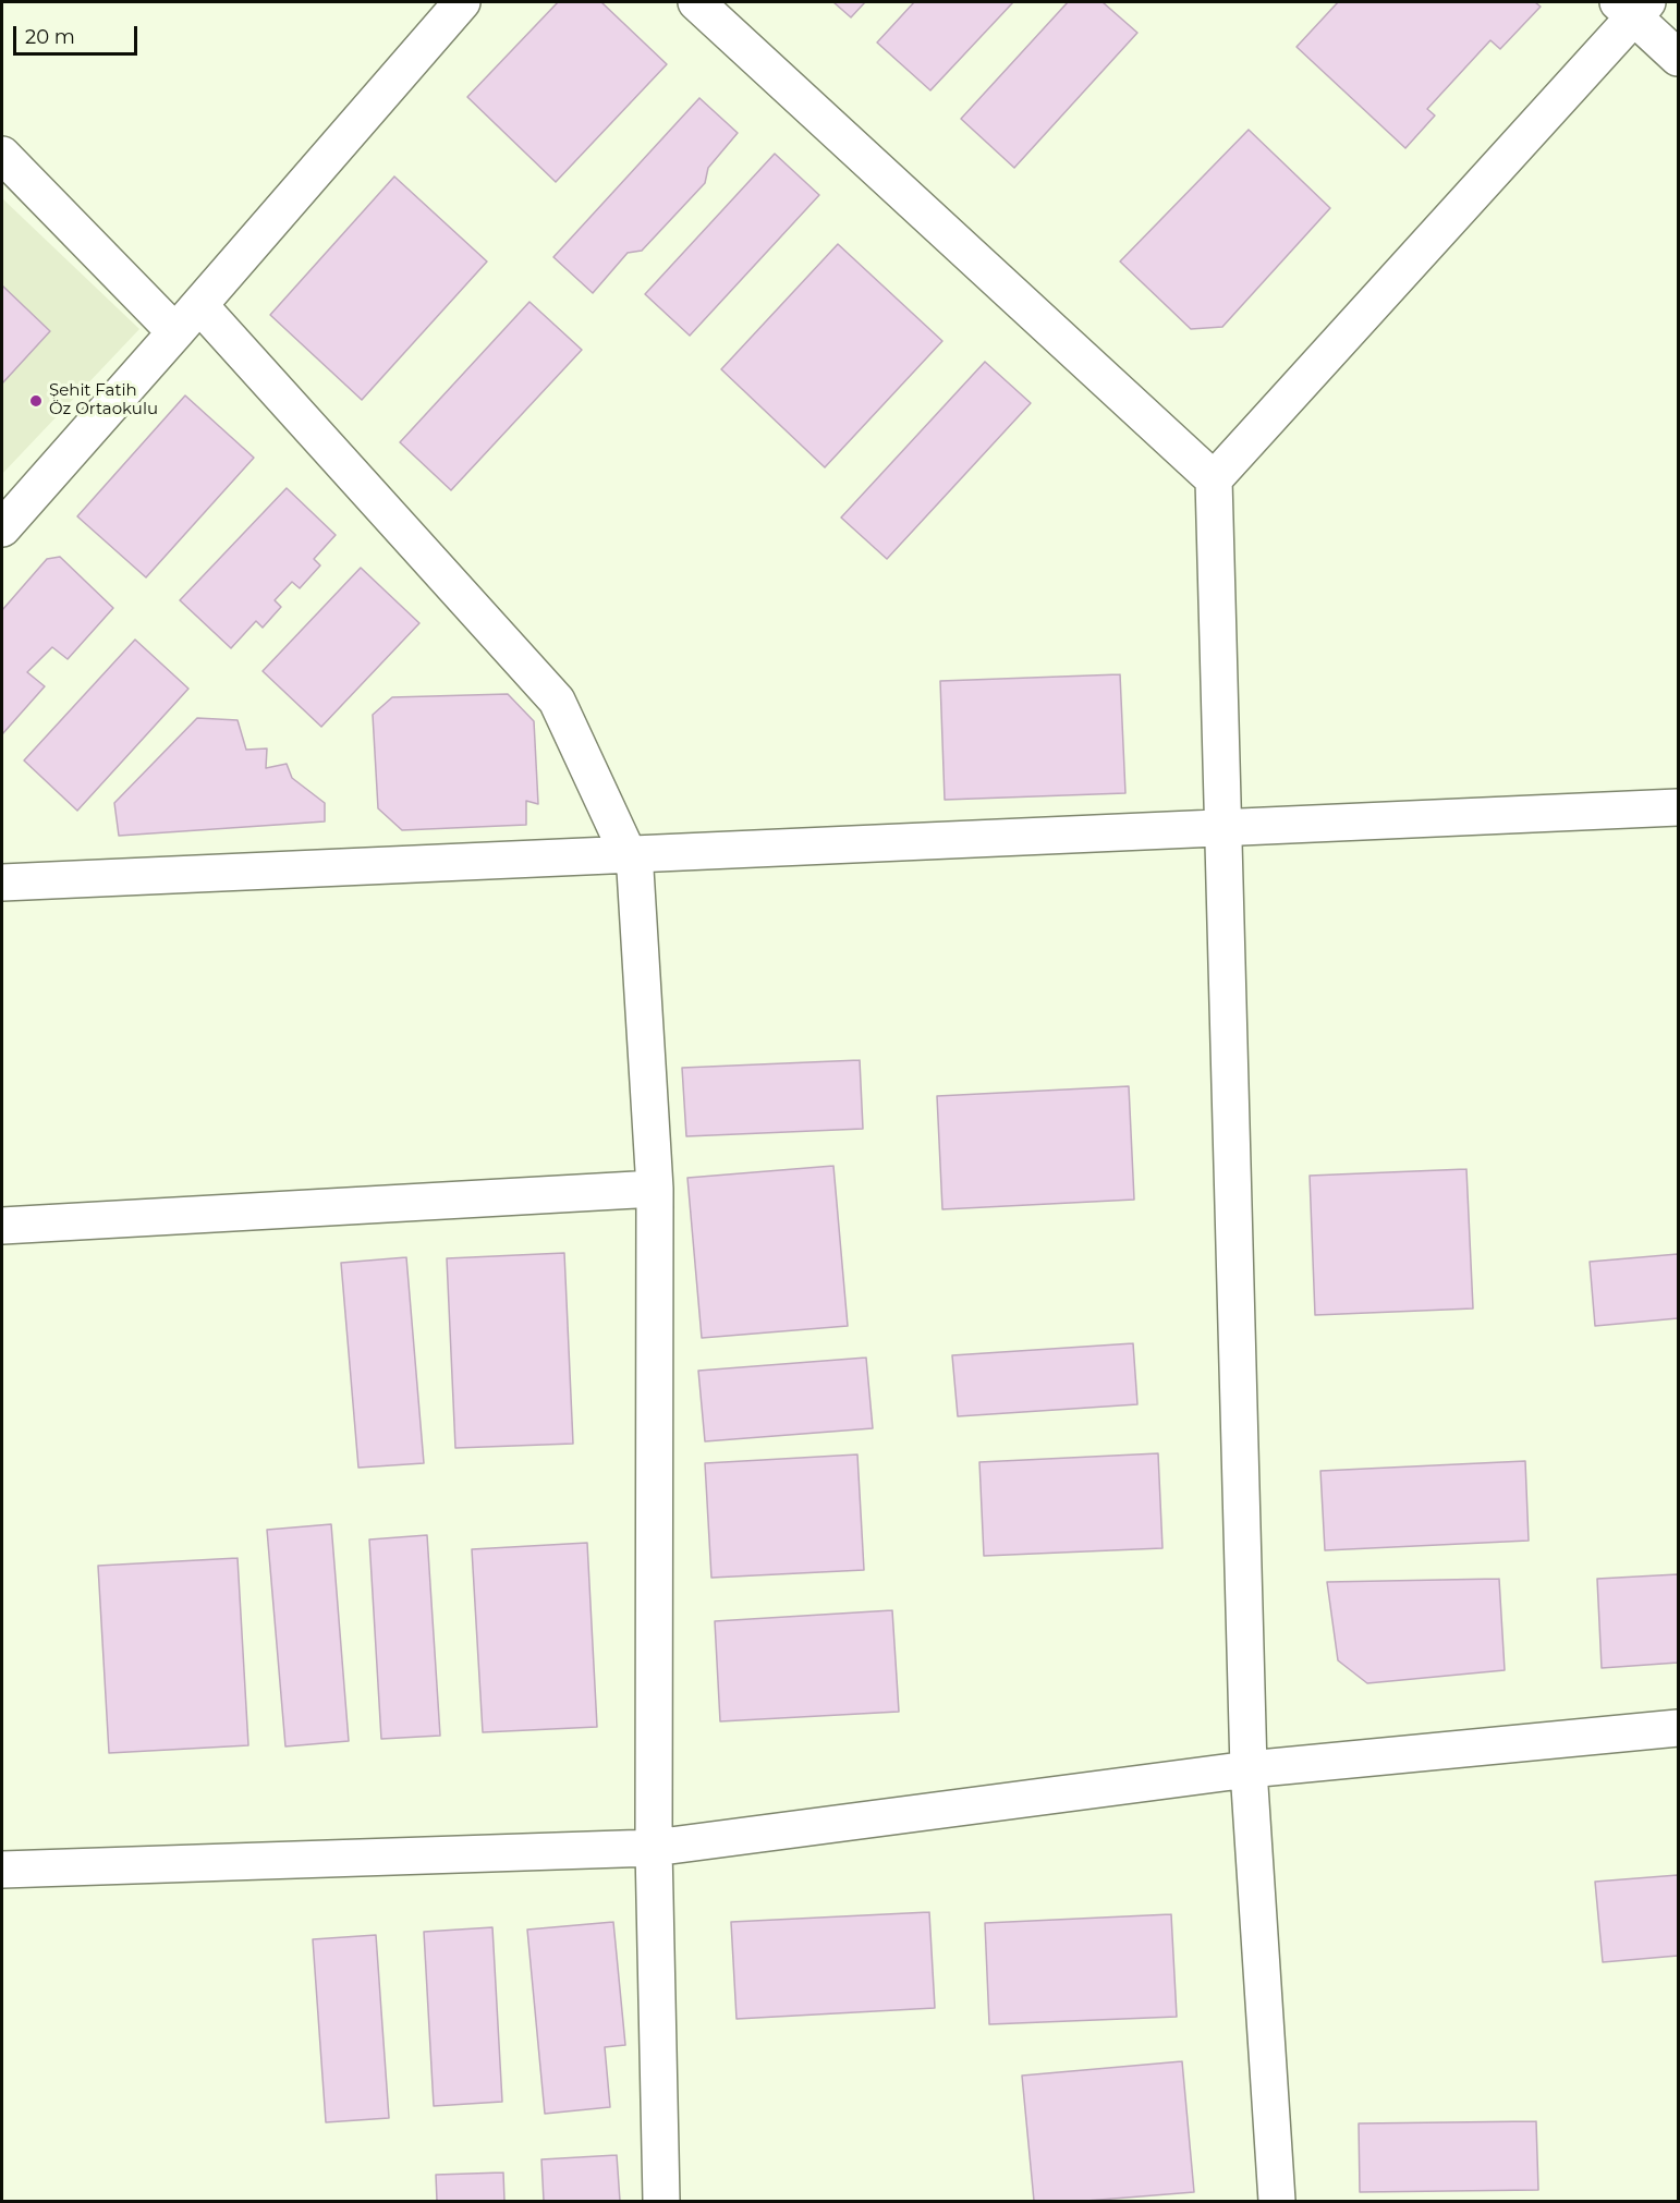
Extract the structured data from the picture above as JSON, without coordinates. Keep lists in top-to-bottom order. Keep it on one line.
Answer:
{"places":["Şehit Fatih Öz Ortaokulu"],"scale_bar":"20 m"}
